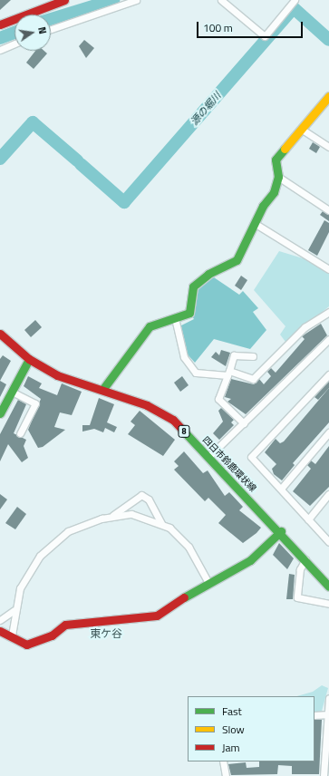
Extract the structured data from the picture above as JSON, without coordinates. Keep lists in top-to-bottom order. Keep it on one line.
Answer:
{"streets":{"street":["8","四日市鈴鹿環状線"]},"districts":["東ケ谷"],"water":["源の堀川"],"legend":["Fast","Slow","Jam"],"scale_bar":"100 m","north":"right"}
